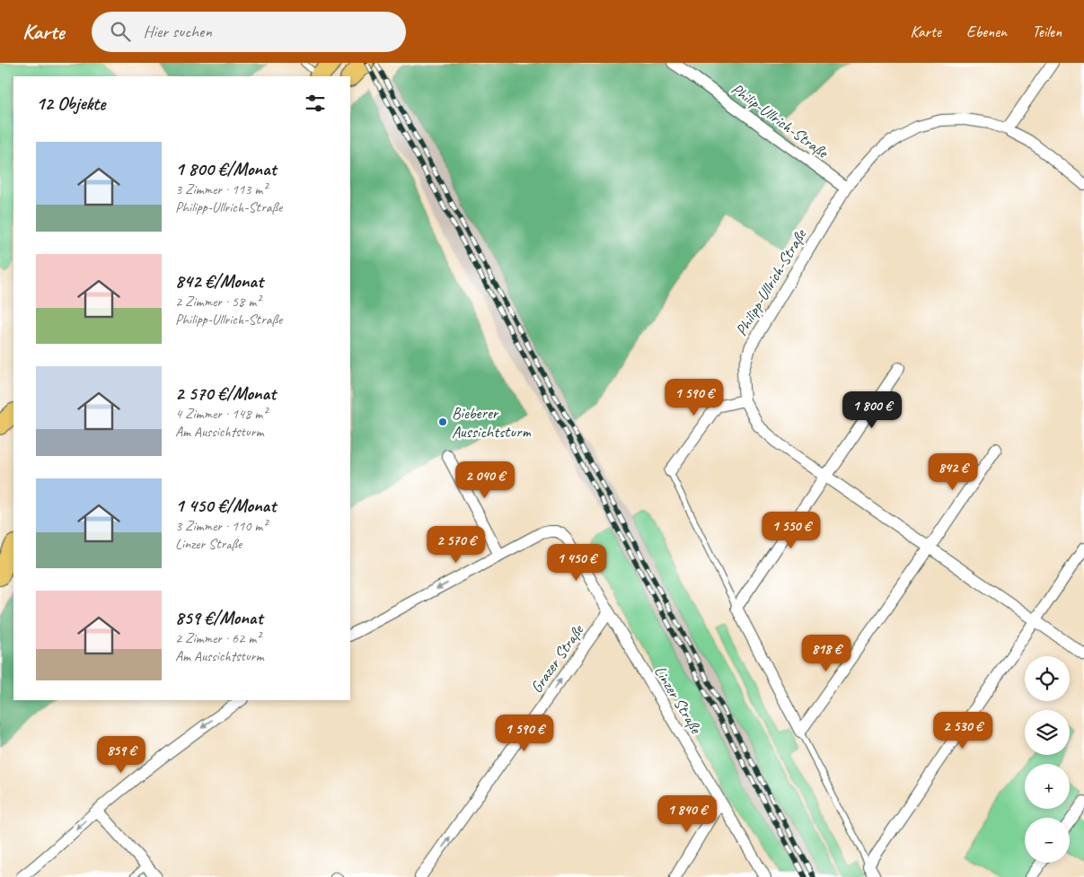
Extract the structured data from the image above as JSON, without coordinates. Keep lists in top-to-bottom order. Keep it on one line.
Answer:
{"streets":{"street":["Philip-Ullrich-Straße","Philipp-Ullrich-Straße","Grazer Straße","Linzer Straße"]},"crossings":[["Philip-Ullrich-Straße","Philipp-Ullrich-Straße"],["Grazer Straße","Linzer Straße"]],"one_way":["Grazer Straße"],"places":["Bieberer Aussichtsturm"],"page":{"header":"Karte","search":"Hier suchen","nav":["Karte","Ebenen","Teilen"],"heading":"12 Objekte","list":[{"name":"1 800 €/Monat","note":"3 Zimmer · 113 m² · Philipp-Ullrich-Straße"},{"name":"842 €/Monat","note":"2 Zimmer · 58 m² · Philipp-Ullrich-Straße"},{"name":"2 570 €/Monat","note":"4 Zimmer · 148 m² · Am Aussichtsturm"},{"name":"1 450 €/Monat","note":"3 Zimmer · 110 m² · Linzer Straße"},{"name":"859 €/Monat","note":"2 Zimmer · 62 m² · Am Aussichtsturm"}],"price":["1 590 €","1 800 €","842 €","2 040 €","1 550 €","2 570 €","1 450 €","818 €","2 530 €","1 590 €","859 €","1 840 €"],"map_buttons":["+","−"]}}
